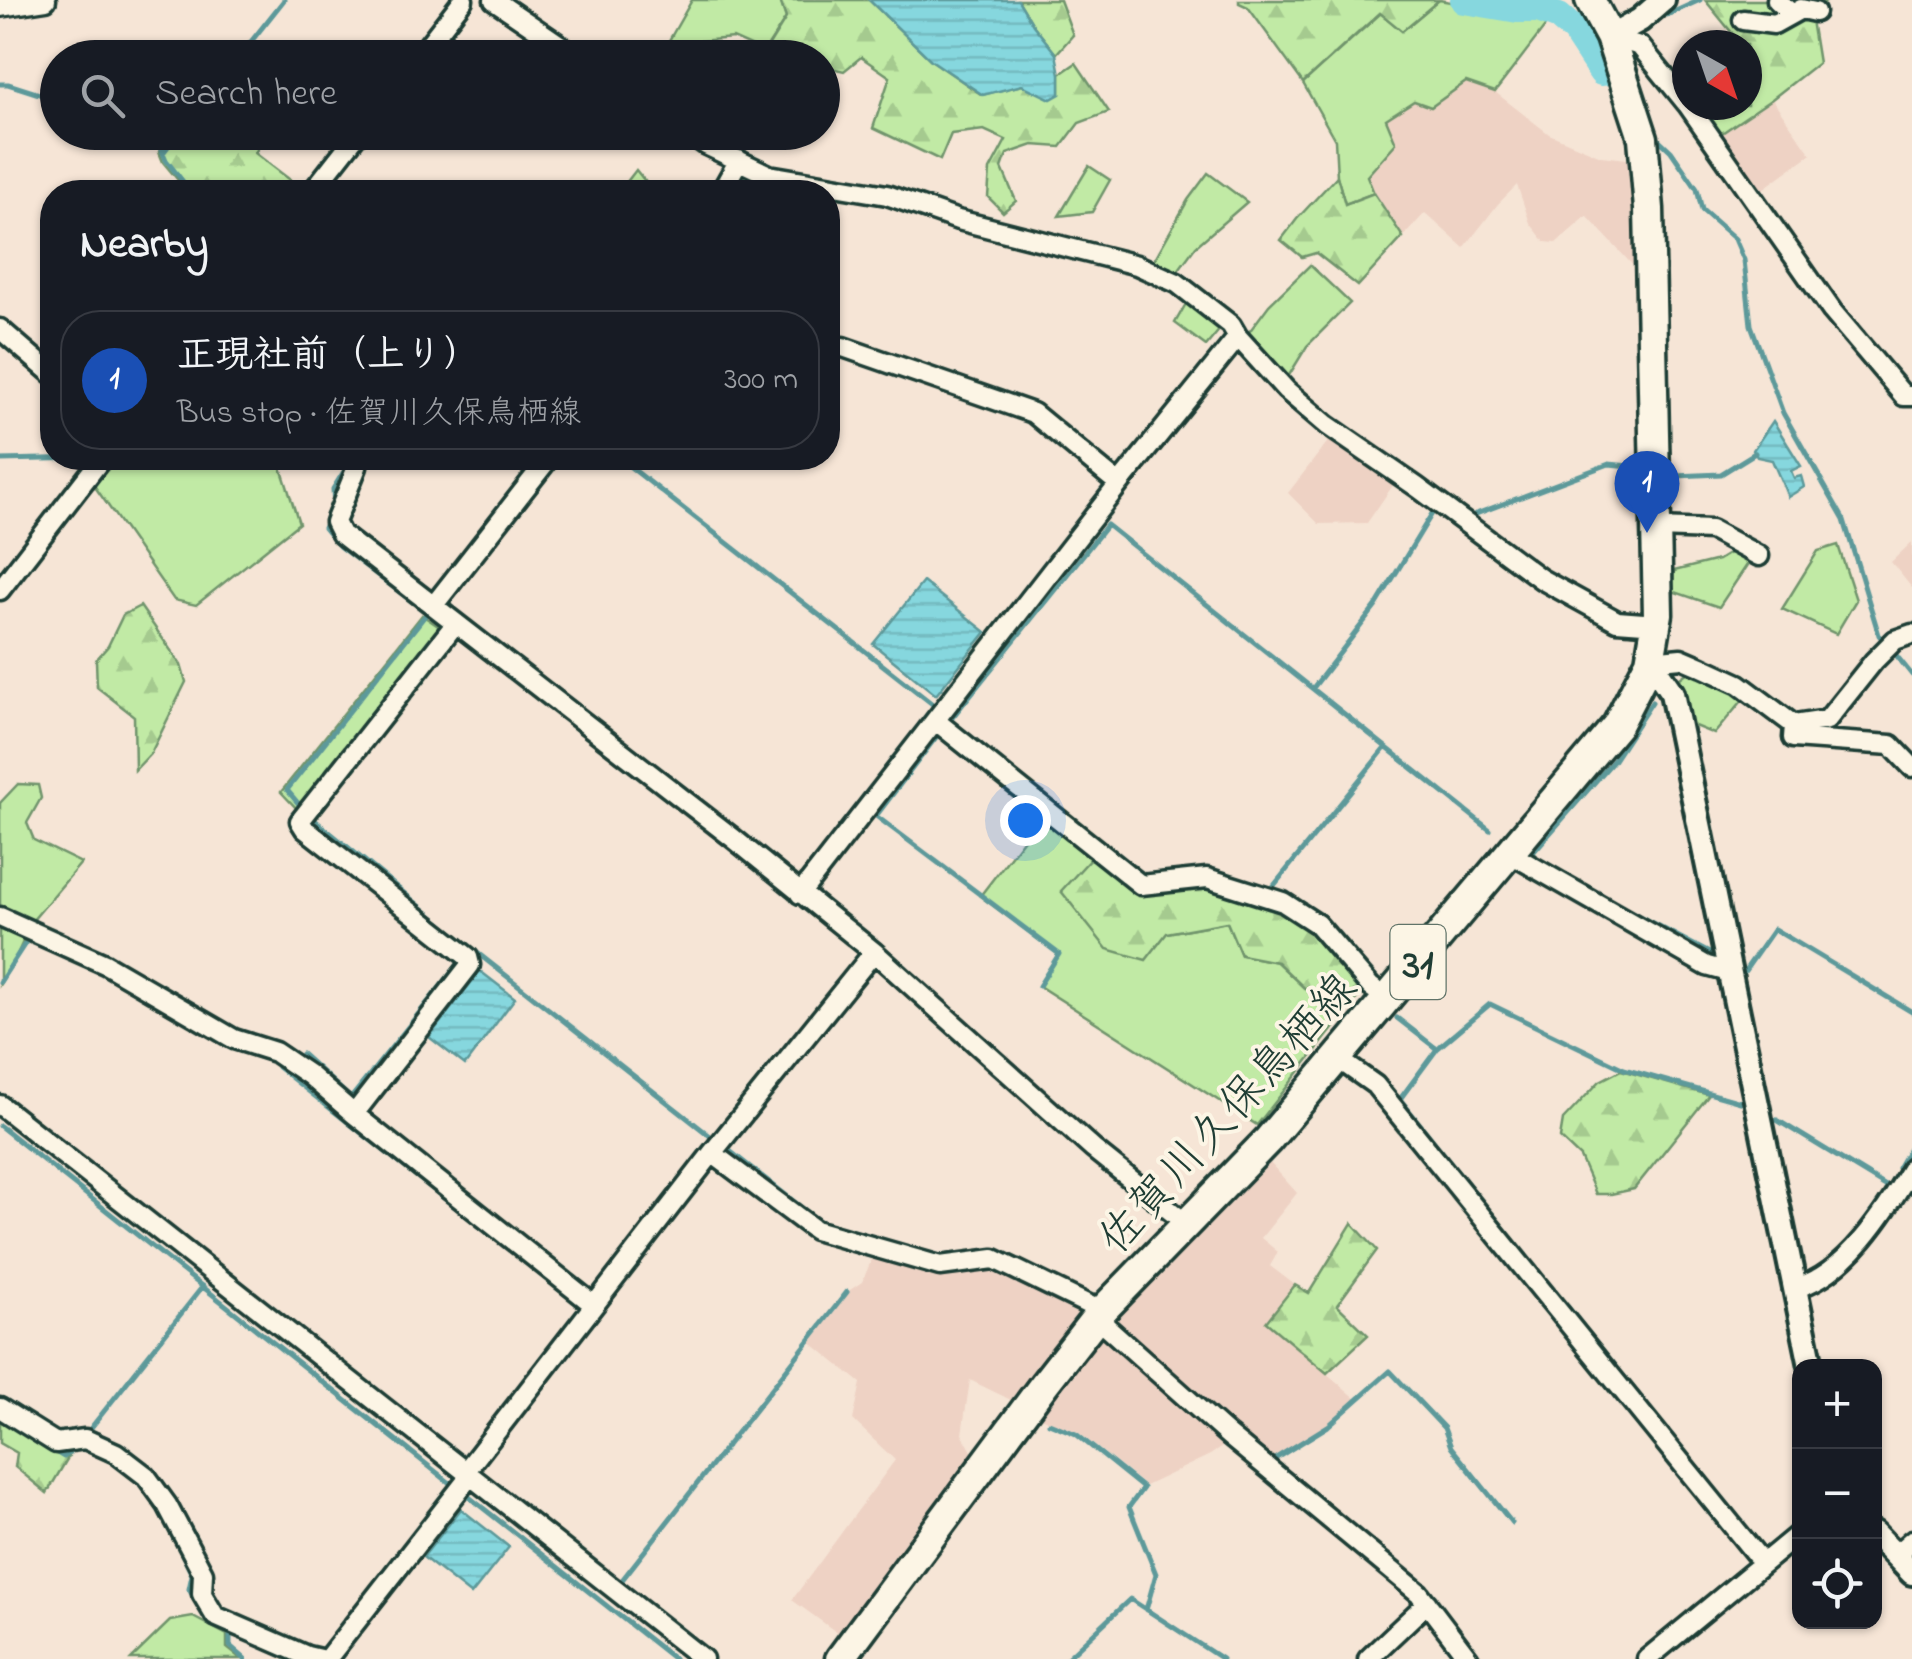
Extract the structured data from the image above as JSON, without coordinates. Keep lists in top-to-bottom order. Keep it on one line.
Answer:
{"streets":{"main road":["31","佐賀川久保鳥栖線"]},"crossings":[["31","佐賀川久保鳥栖線"]],"north":"bottom right","page":{"search":"Search here","heading":"Nearby","list":[{"mark":"1","name":"正現社前（上り）","note":"Bus stop · 佐賀川久保鳥栖線","value":"300 m"}],"pins":"1","map_buttons":["+","−"]}}
